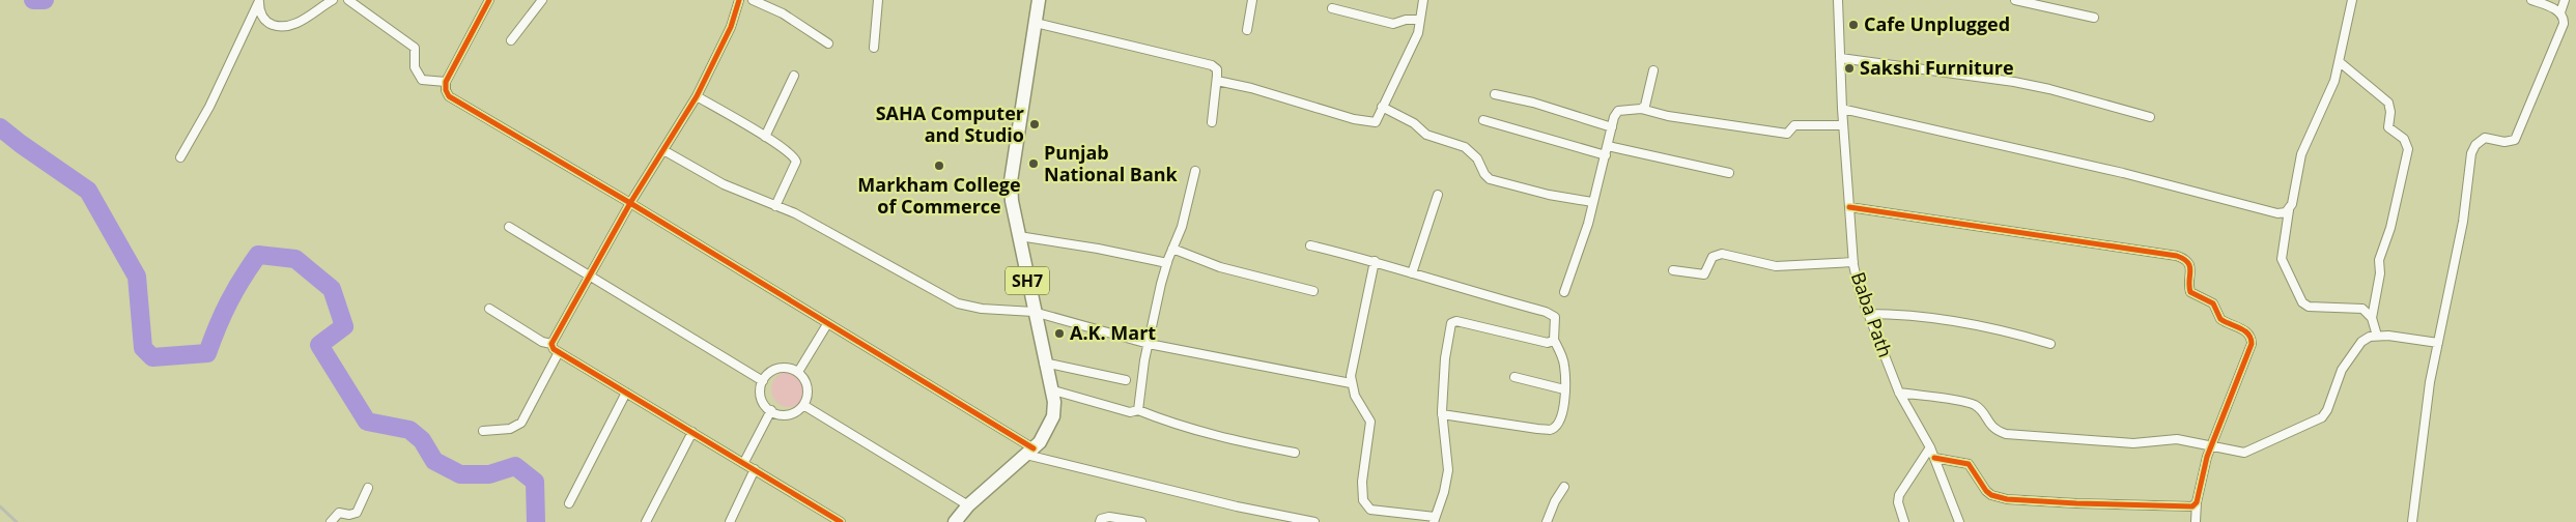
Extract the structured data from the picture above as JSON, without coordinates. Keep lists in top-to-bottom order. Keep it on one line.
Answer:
{"streets":{"main road":["SH7"],"street":["Baba Path"]},"places":["Cafe Unplugged","Sakshi Furniture","SAHA Computer and Studio","Punjab National Bank","Markham College of Commerce","A.K. Mart"]}
